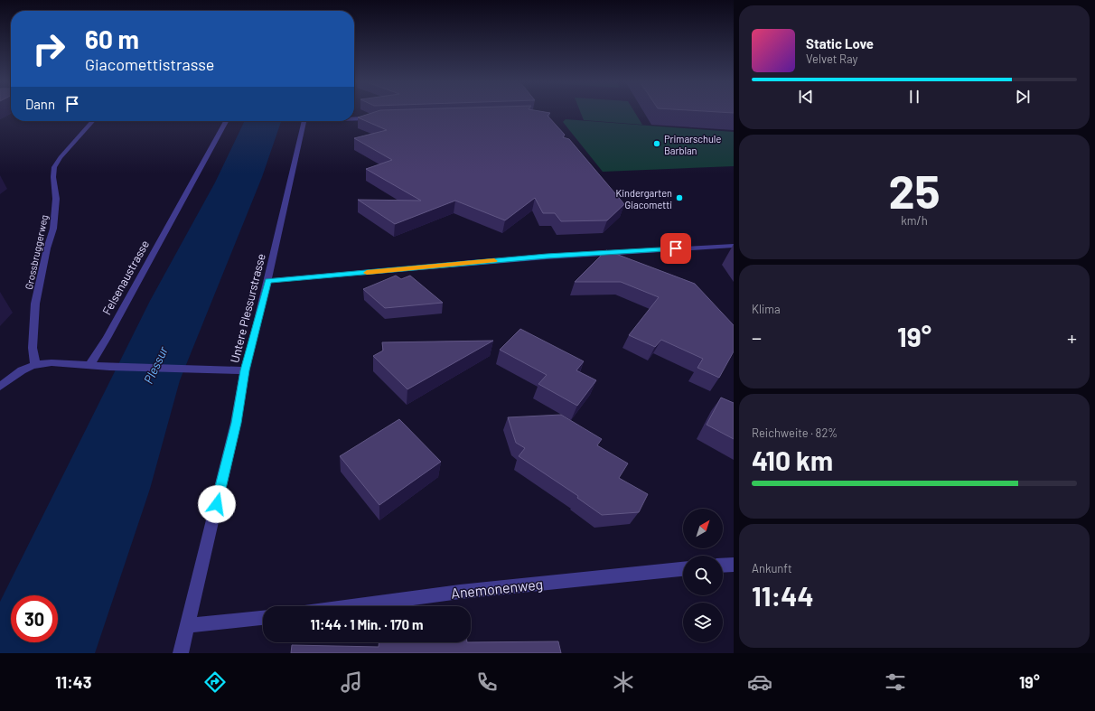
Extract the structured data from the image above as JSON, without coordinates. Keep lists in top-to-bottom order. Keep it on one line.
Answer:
{"streets":{"street":["Grossbruggerweg","Felsenaustrasse","Untere Plessurstrasse","Anemonenweg"]},"water":["Plessur"],"places":["Primarschule Barblan","Kindergarten Giacometti"],"north":"top right","page":{"turn":["60 m","Giacomettistrasse"],"song":["Static Love","Velvet Ray"],"then":"Dann","tile":[["25","km/h"],"Klima",["Reichweite · 82%","410 km"],["Ankunft","11:44"]],"heat":["−","19°","+"],"limit":"30","trip":"11:44 · 1 Min. · 170 m","tabs":["11:43","19°"]}}
